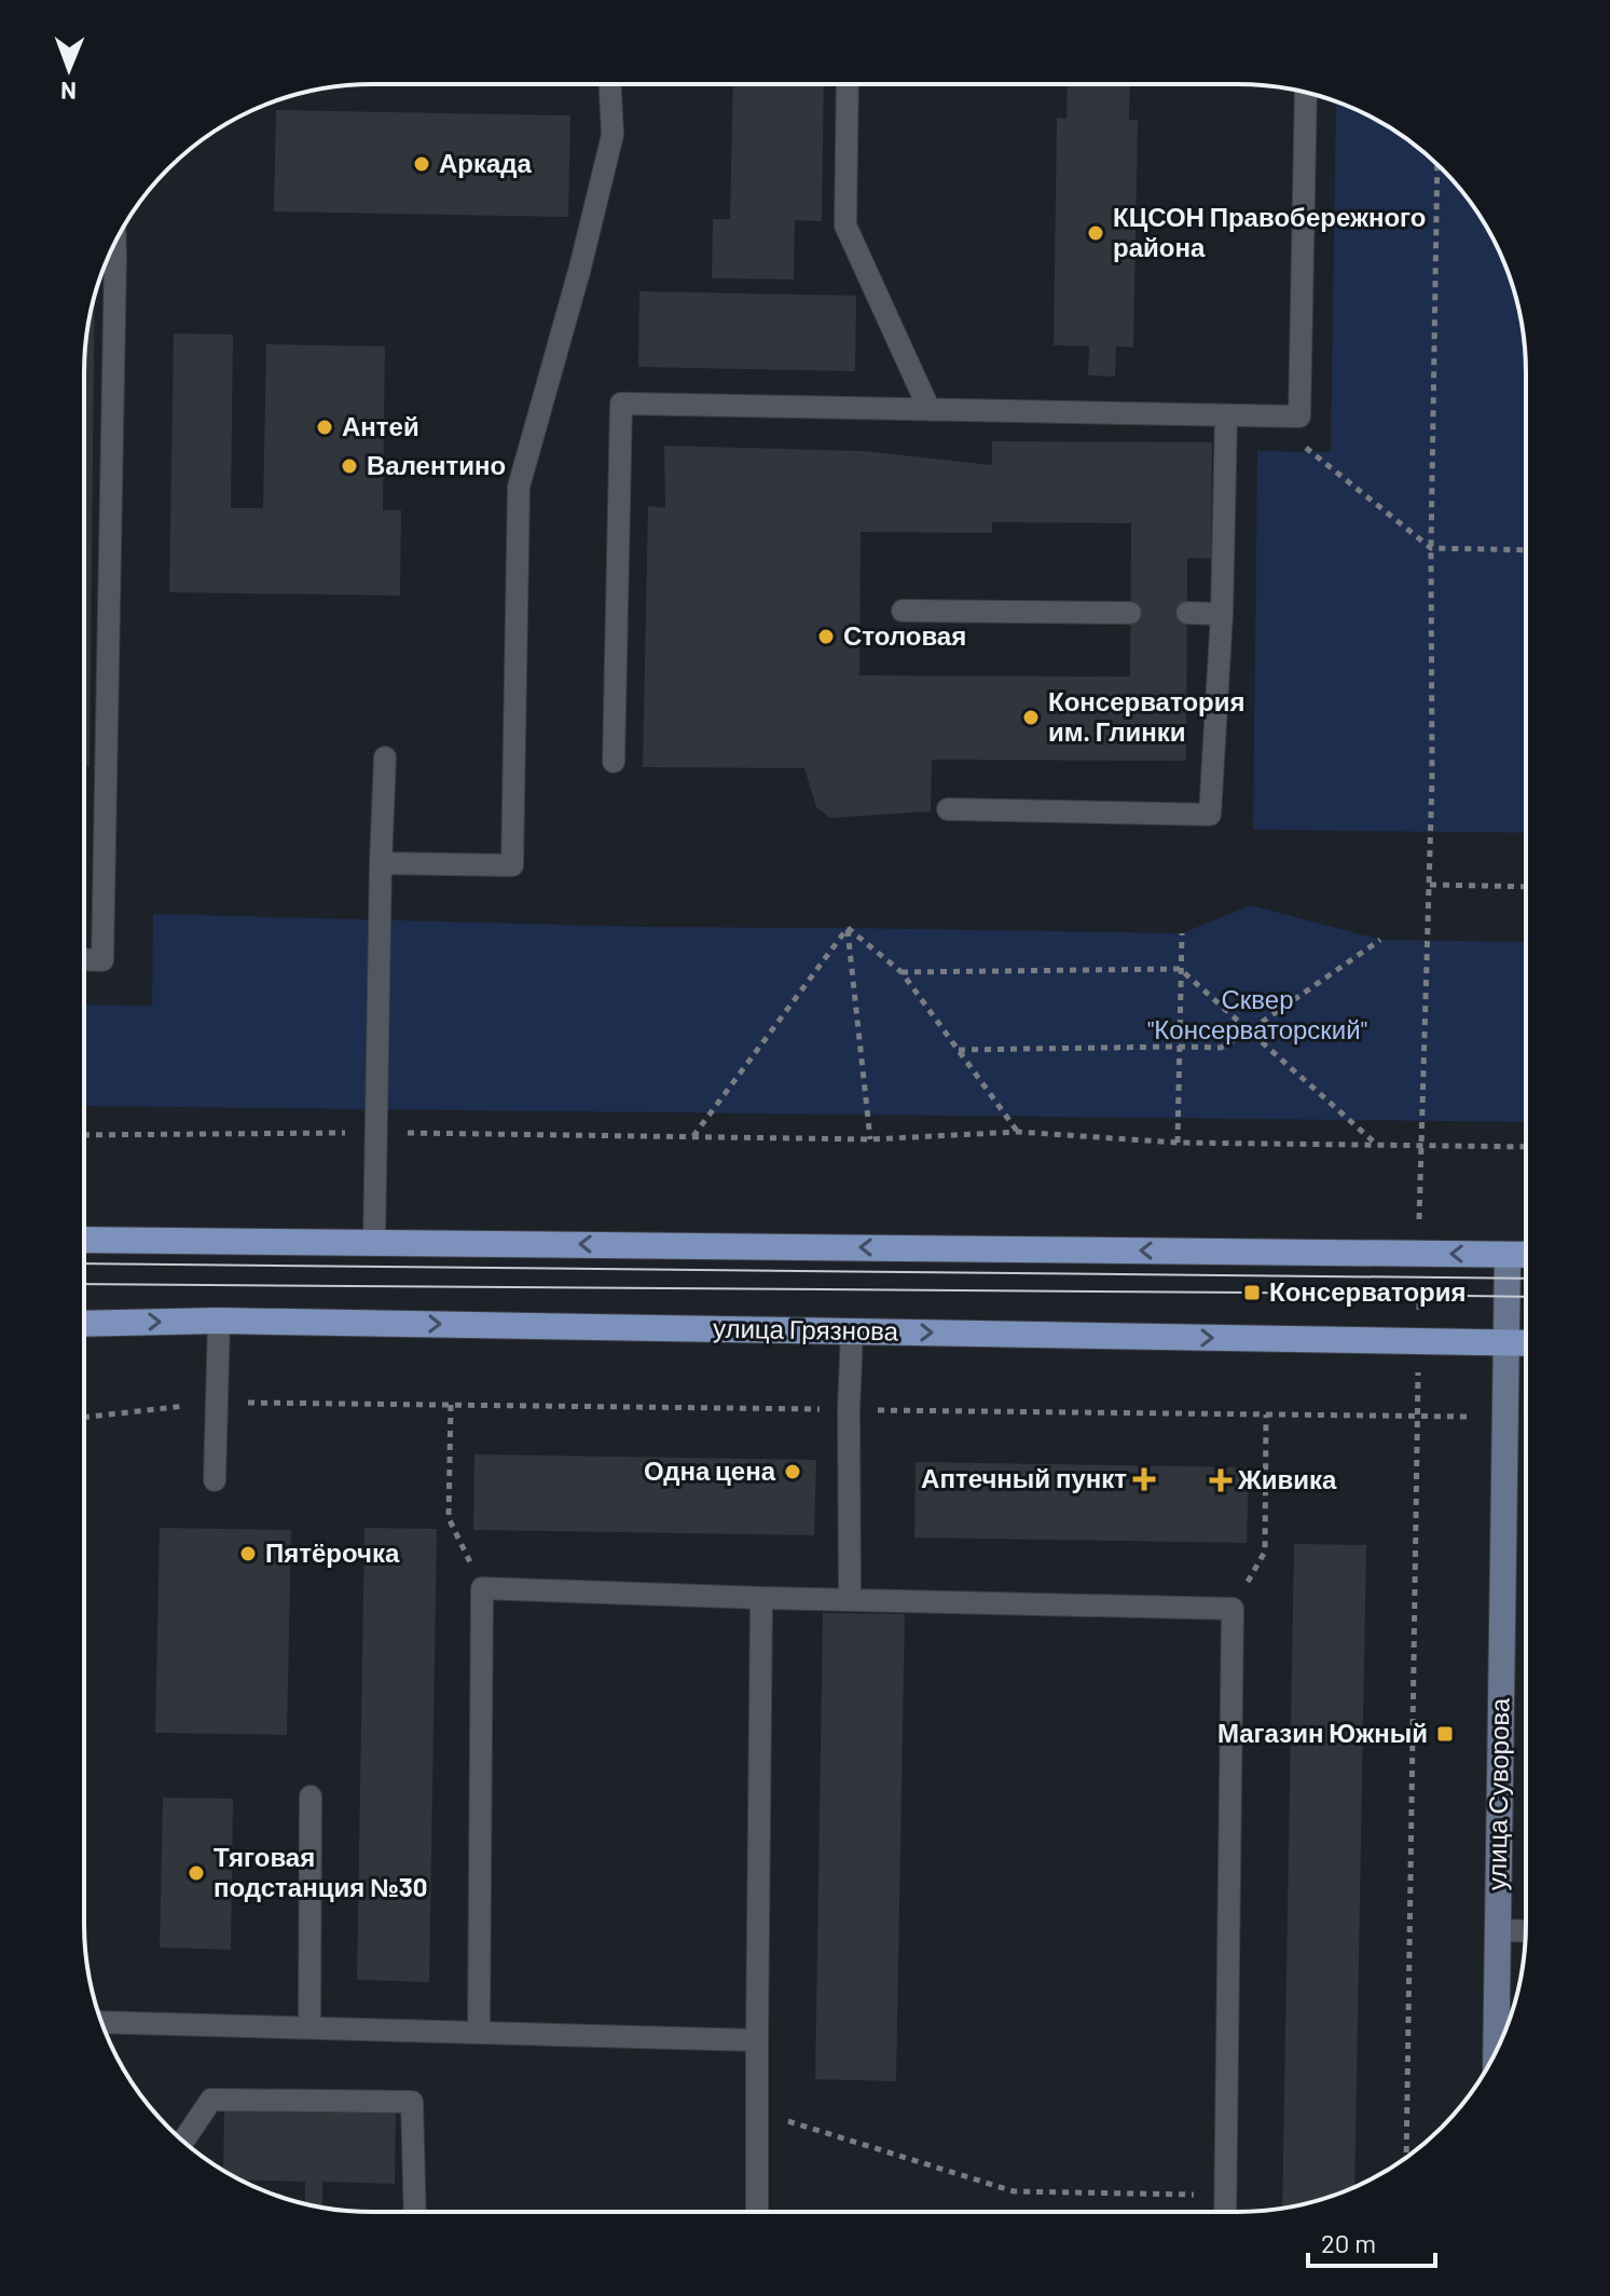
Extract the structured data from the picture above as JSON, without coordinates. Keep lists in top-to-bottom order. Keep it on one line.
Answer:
{"streets":{"main road":["улица Грязнова","улица Суворова"]},"crossings":[["улица Грязнова","улица Суворова"]],"parks":["Сквер \"Консерваторский\""],"places":{"other":["Аркада","КЦСОН Правобережного района","Антей","Валентино","Столовая","Консерватория им. Глинки","Одна цена","Пятёрочка","Тяговая подстанция №30"],"transit":["Консерватория","Магазин Южный"],"health":["Аптечный пункт","Живика"]},"scale_bar":"20 m","north":"bottom"}
